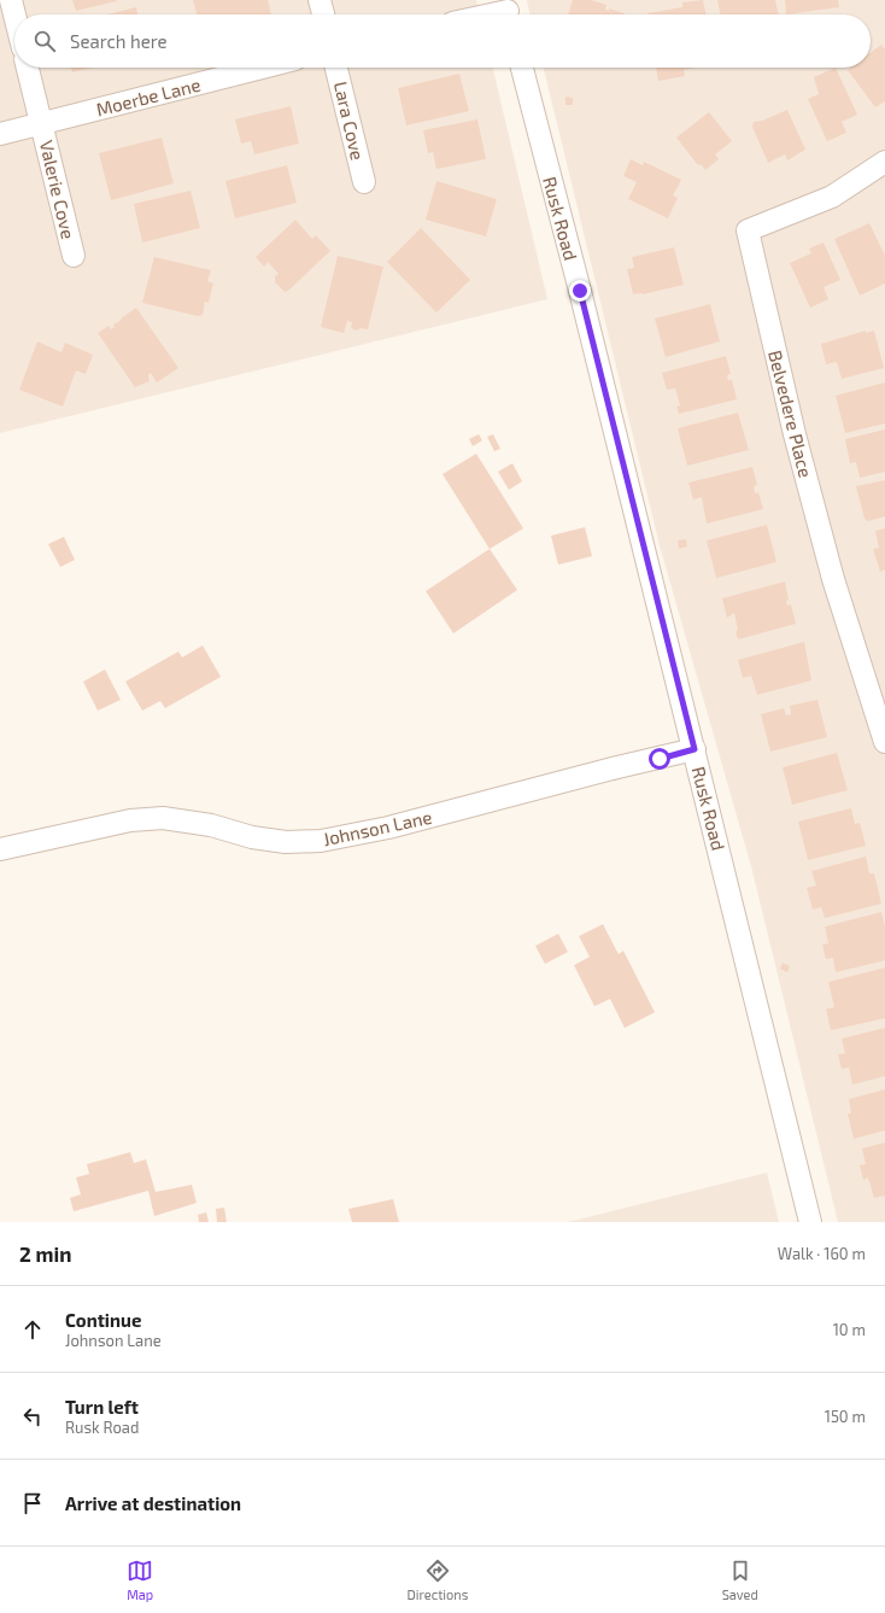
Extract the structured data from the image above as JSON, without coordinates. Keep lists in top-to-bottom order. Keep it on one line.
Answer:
{"streets":{"street":["Moerbe Lane","Lara Cove","Valerie Cove","Rusk Road","Belvedere Place","Johnson Lane"]},"crossings":[["Moerbe Lane","Valerie Cove"],["Rusk Road","Johnson Lane"]],"page":{"search":"Search here","heading":["2 min","Walk · 160 m"],"list":[["Continue","Johnson Lane","10 m"],["Turn left","Rusk Road","150 m"],"Arrive at destination"],"nav":["Map","Directions","Saved"]}}
